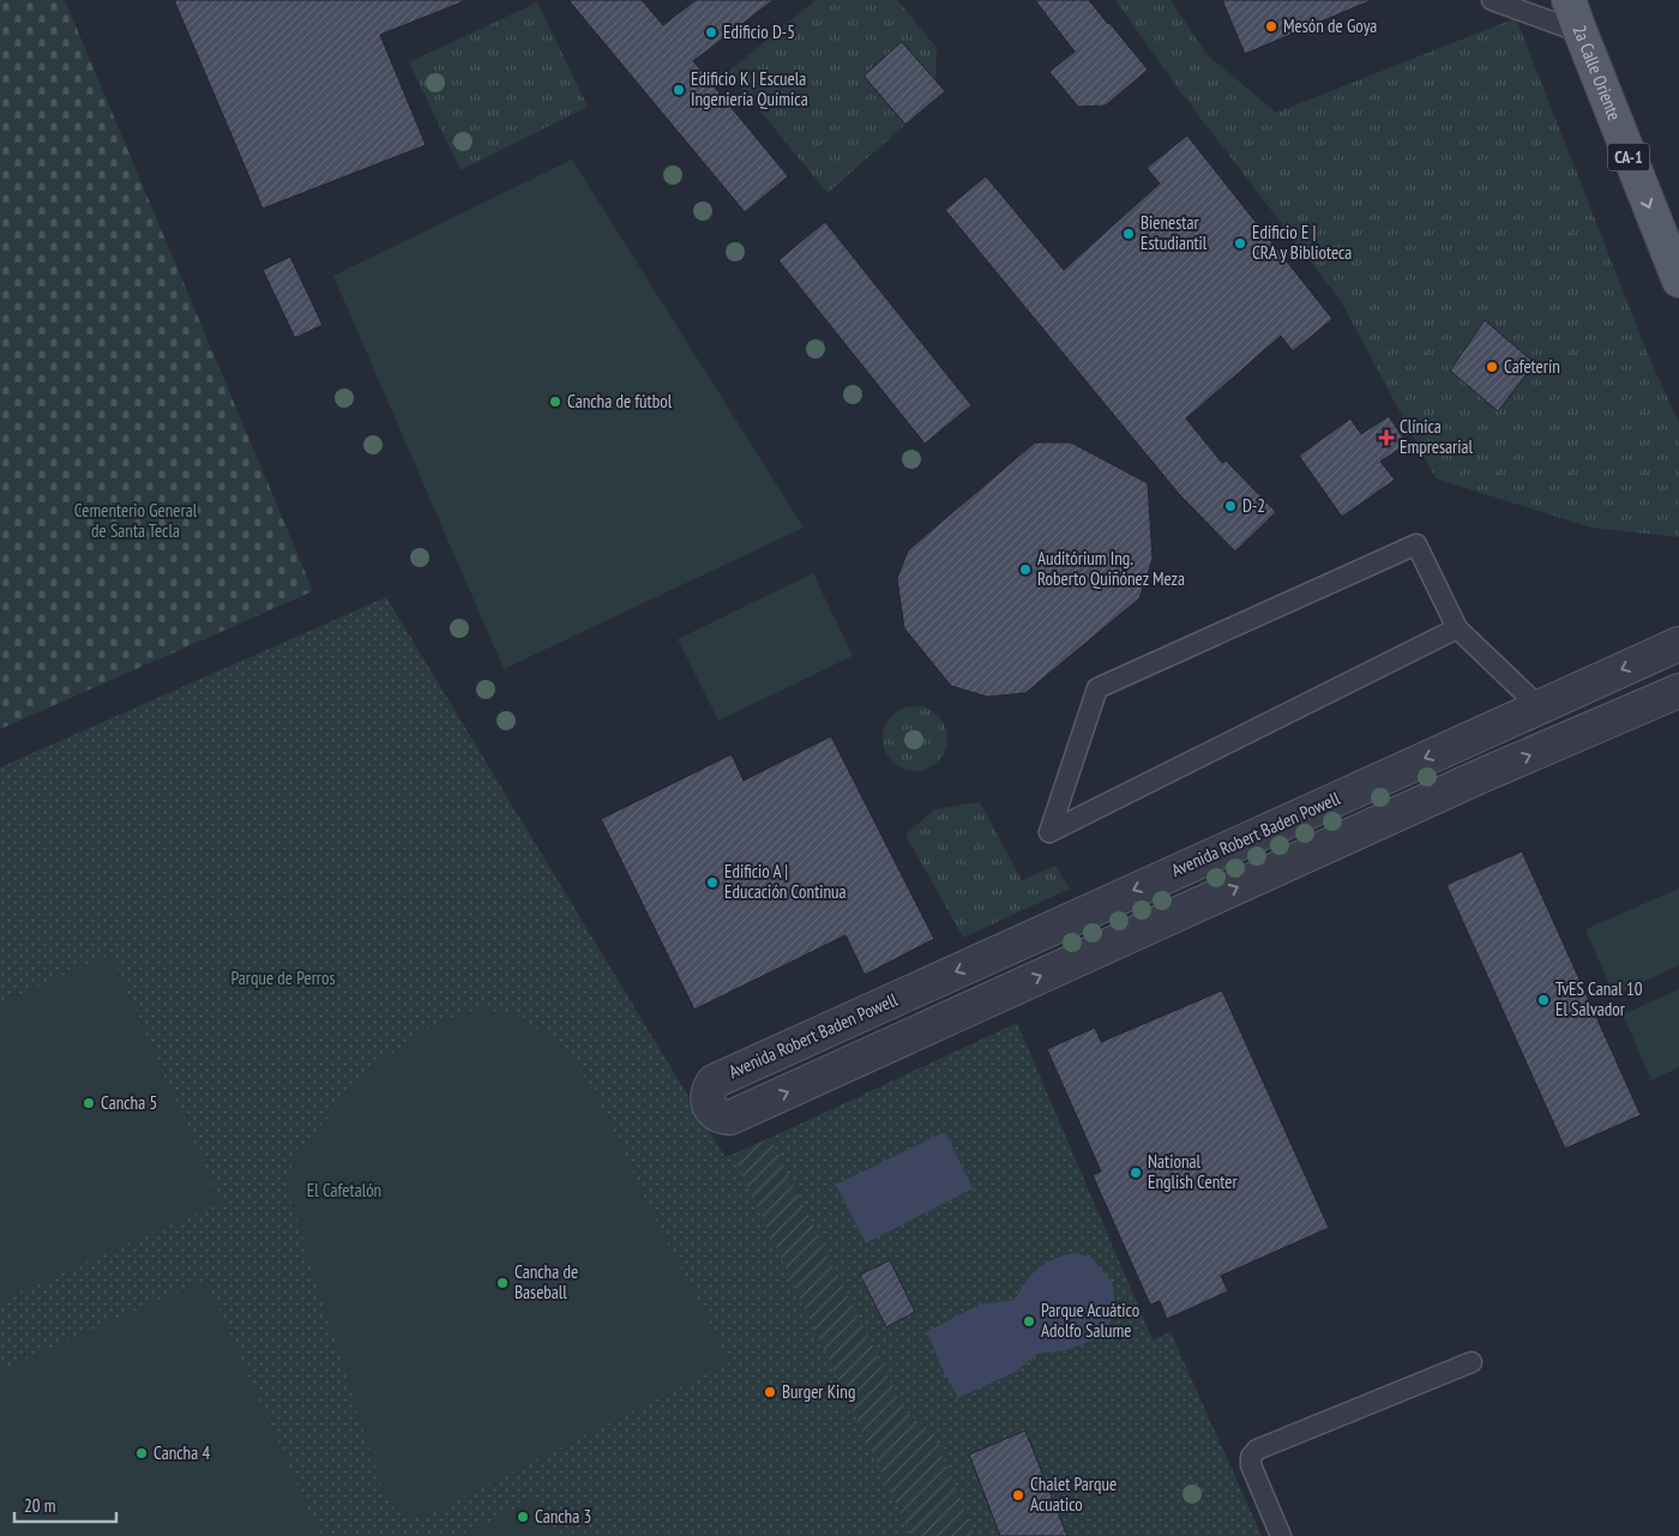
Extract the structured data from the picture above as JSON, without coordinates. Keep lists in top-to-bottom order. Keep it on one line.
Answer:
{"streets":{"main road":["2a Calle Oriente","CA-1"],"street":["Avenida Robert Baden Powell"]},"one_way":["2a Calle Oriente"],"parks":["Cementerio General de Santa Tecla","Parque de Perros","El Cafetalón"],"places":{"other":["Mesón de Goya","Edificio D-5","Edificio K | Escuela Ingeniería Química","Bienestar Estudiantil","Edificio E | CRA y Biblioteca","Cafeterín","Cancha de fútbol","D-2","Auditórium Ing. Roberto Quiñónez Meza","Edificio A | Educación Continua","TvES Canal 10 El Salvador","Cancha 5","National English Center","Cancha de Baseball","Parque Acuático Adolfo Salume","Burger King","Cancha 4","Chalet Parque Acuatico","Cancha 3"],"health":["Clínica Empresarial"]},"scale_bar":"20 m"}
